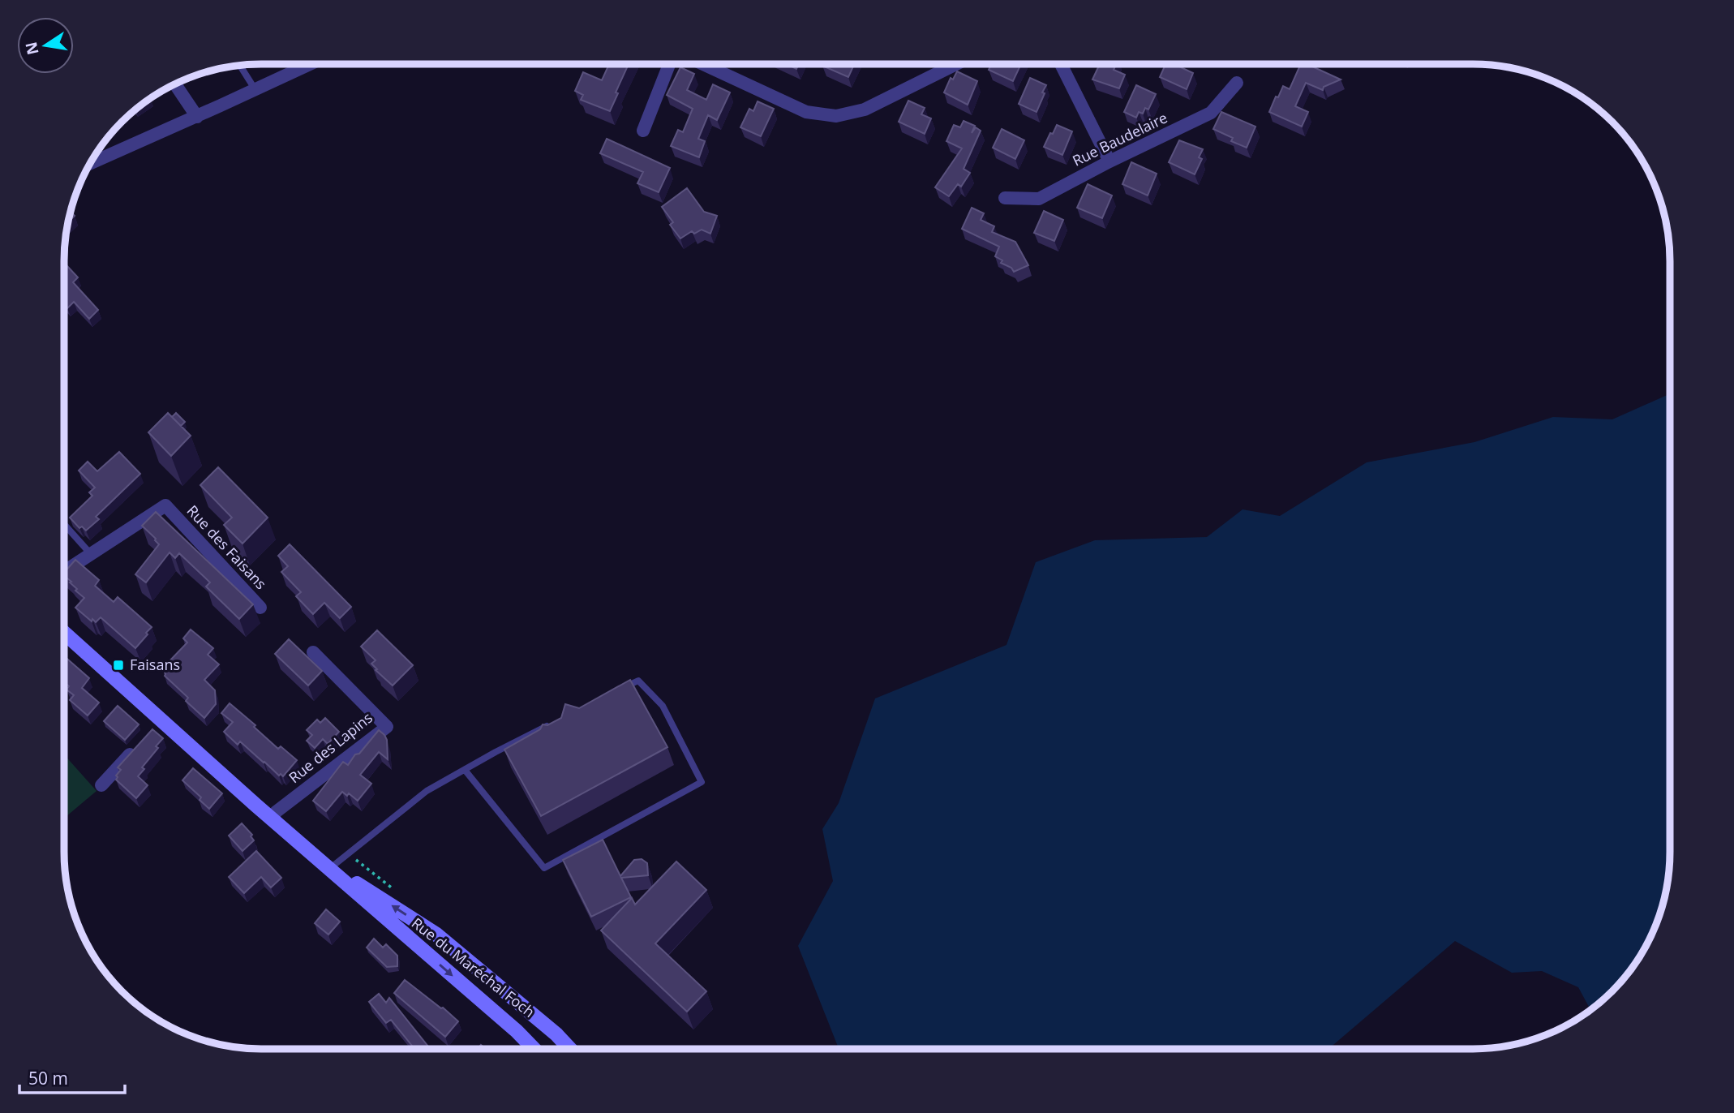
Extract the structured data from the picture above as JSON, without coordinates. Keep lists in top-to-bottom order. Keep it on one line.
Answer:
{"streets":{"main road":["Rue du Maréchal Foch"],"street":["Rue Baudelaire","Rue des Faisans","Rue des Lapins"]},"places":{"transit":["Faisans"]},"scale_bar":"50 m","north":"left"}
